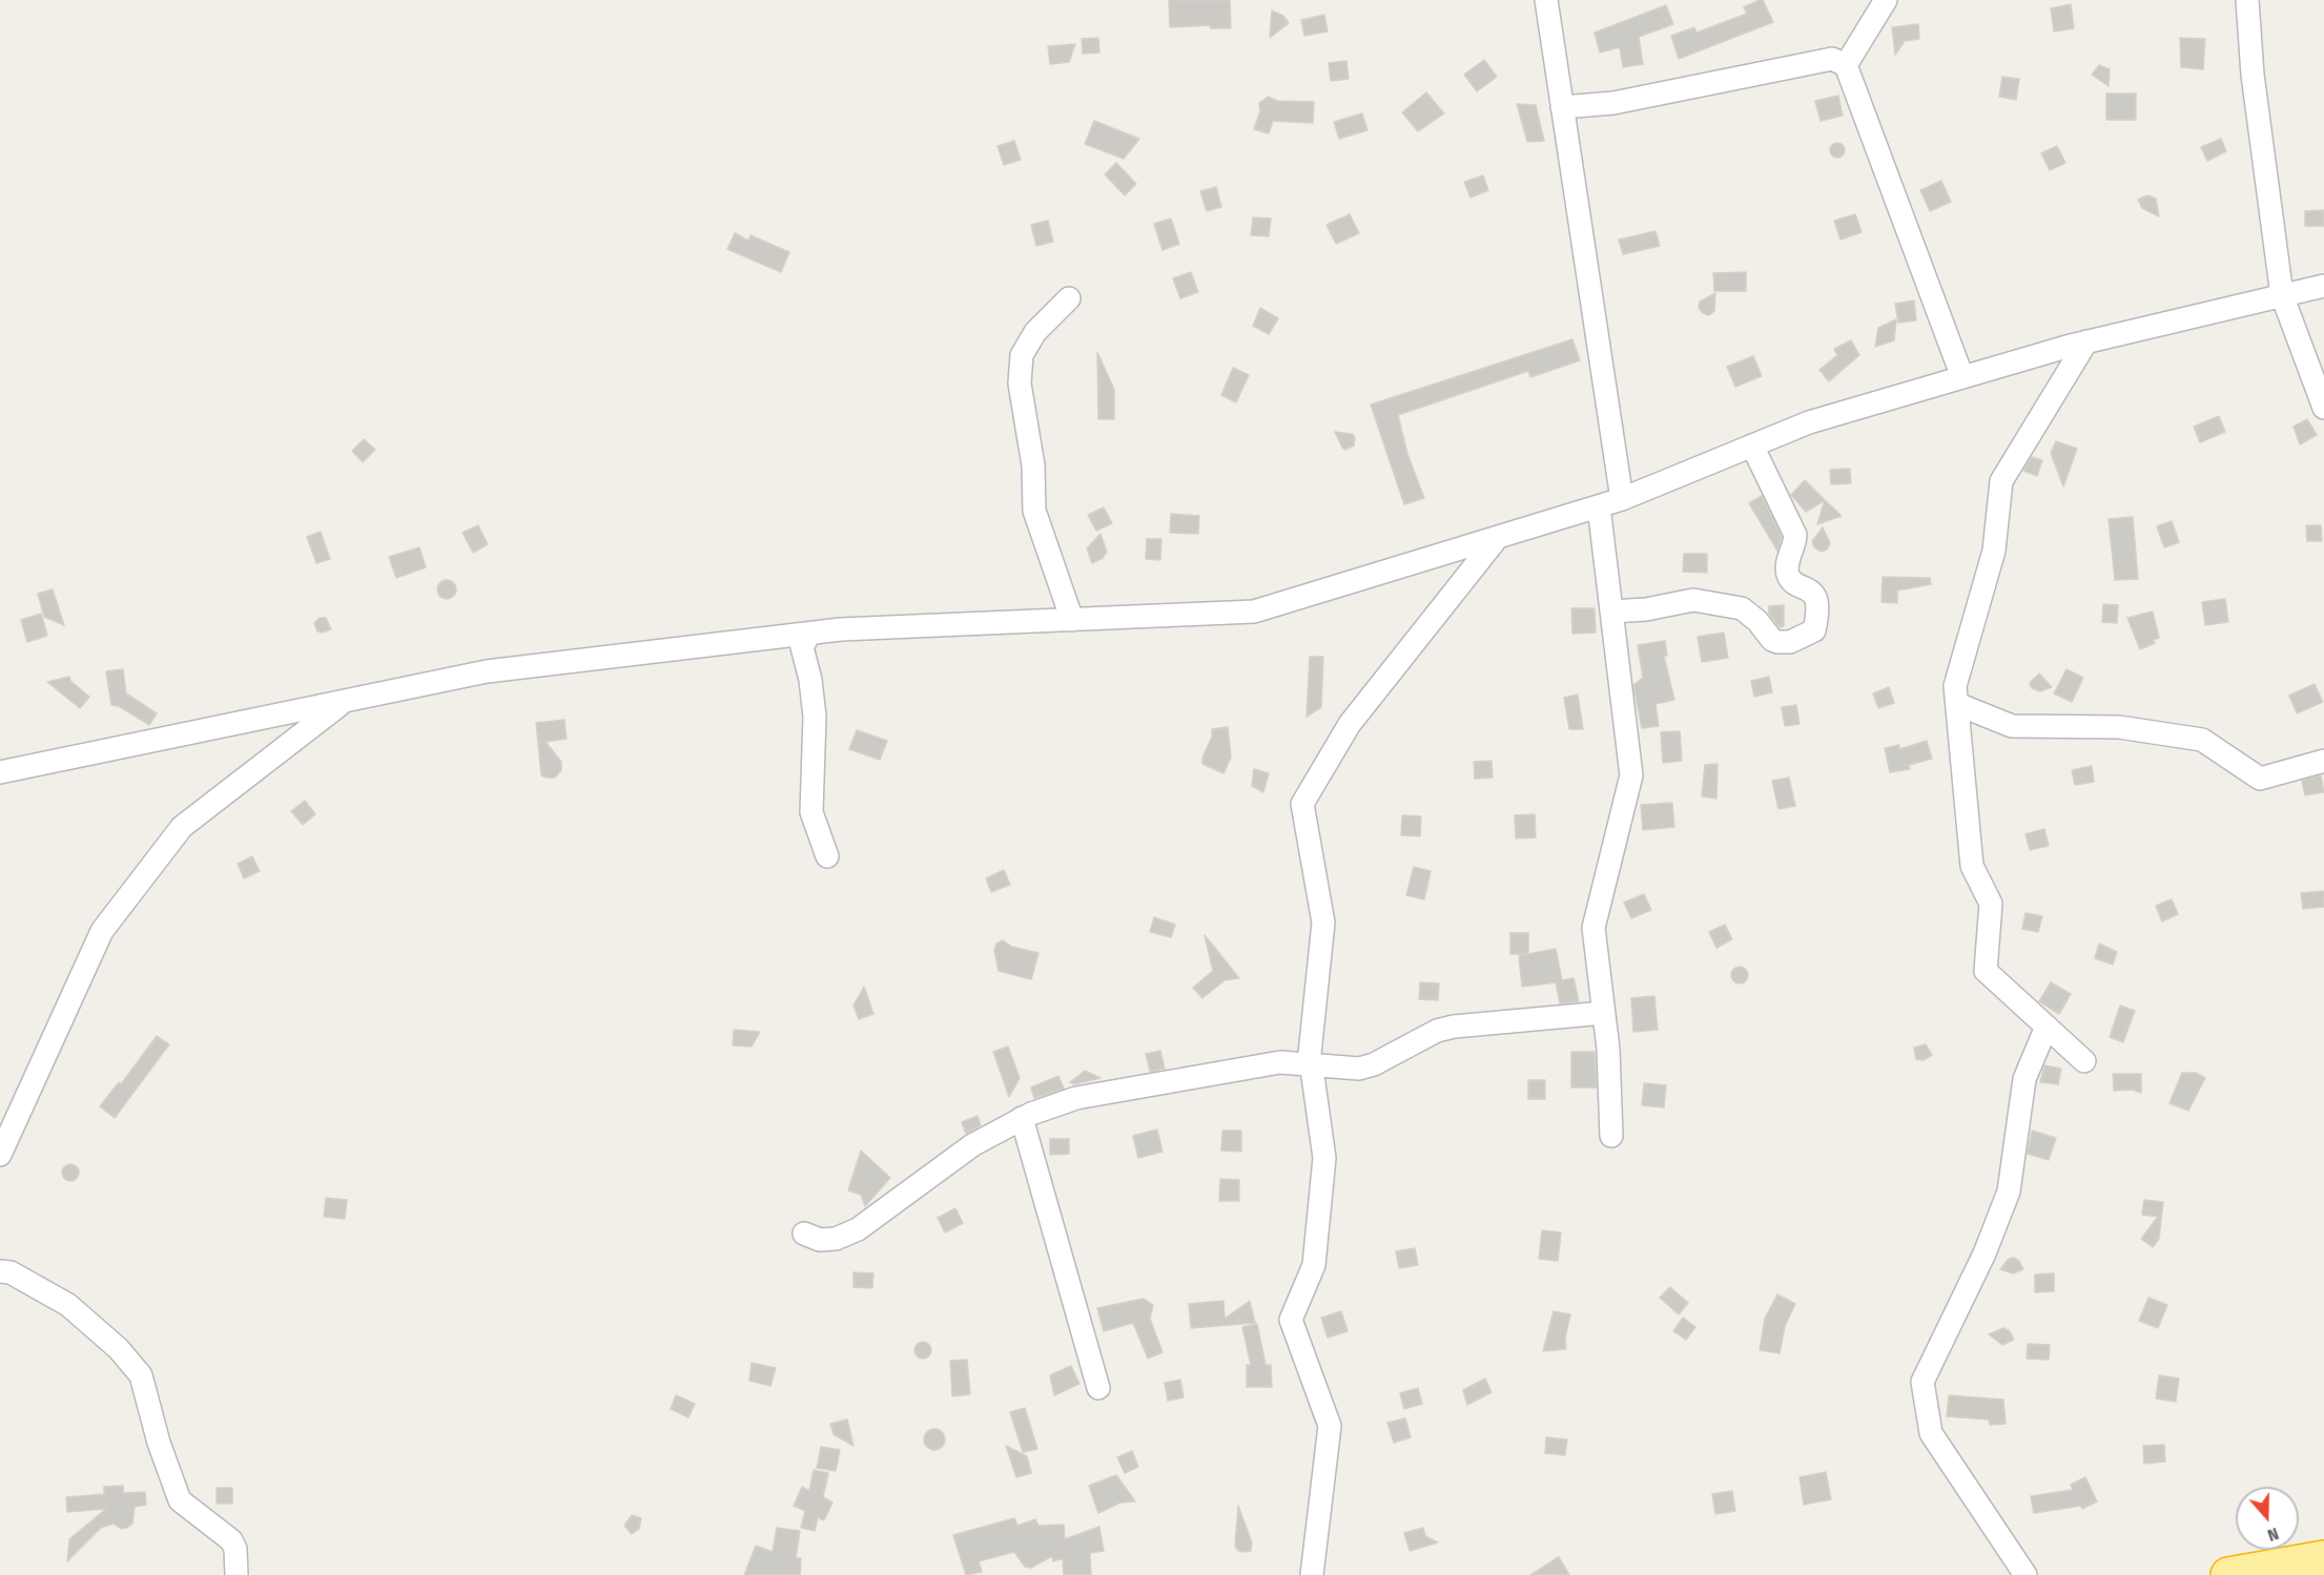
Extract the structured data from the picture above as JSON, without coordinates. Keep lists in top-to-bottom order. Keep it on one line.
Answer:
{"north":"bottom"}
